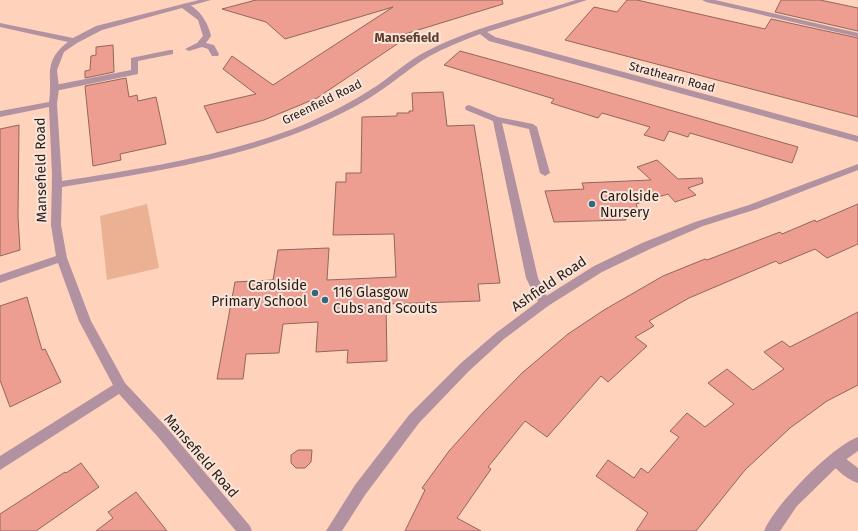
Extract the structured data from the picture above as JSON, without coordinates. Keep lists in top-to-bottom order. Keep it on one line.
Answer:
{"streets":{"street":["Strathearn Road","Greenfield Road","Mansefield Road","Ashfield Road"]},"crossings":[["Strathearn Road","Greenfield Road"],["Greenfield Road","Mansefield Road"]],"districts":["Mansefield"],"places":["Carolside Nursery","Carolside Primary School","116 Glasgow Cubs and Scouts"]}
